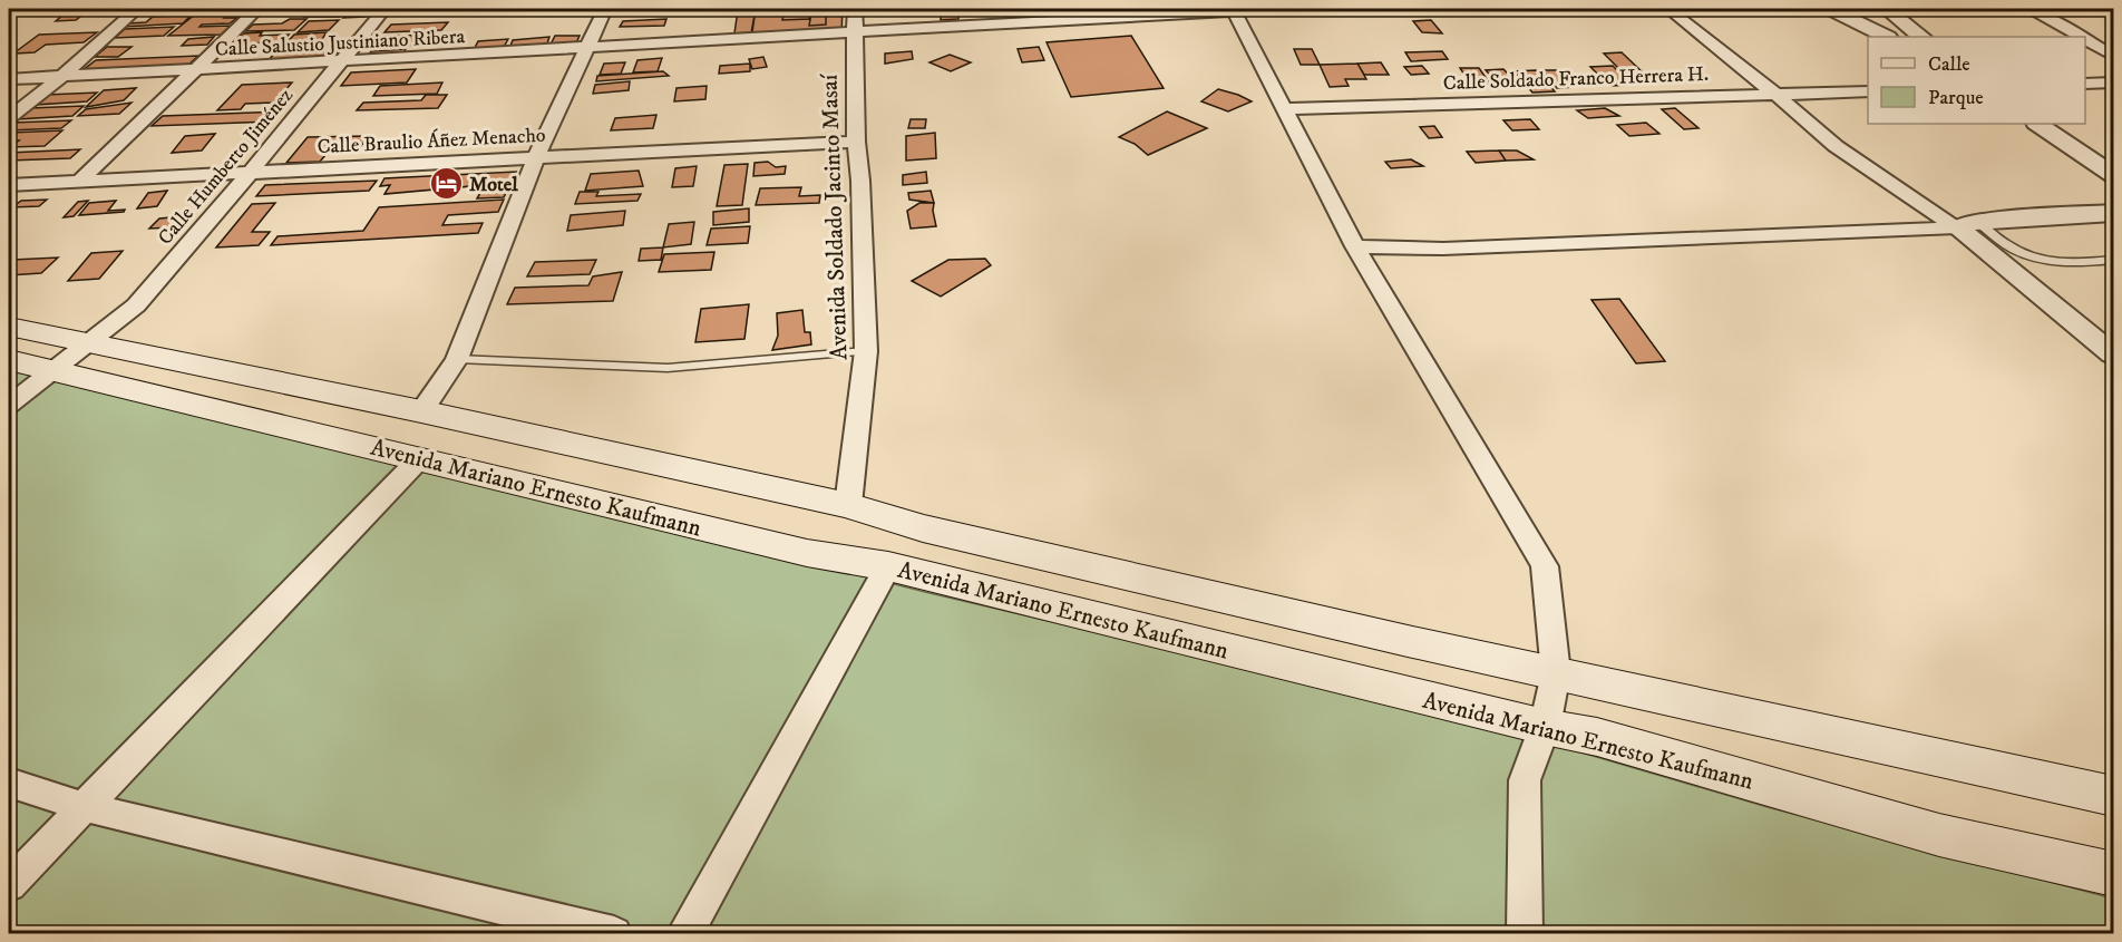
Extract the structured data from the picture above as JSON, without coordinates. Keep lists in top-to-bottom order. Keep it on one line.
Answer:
{"streets":{"main road":["Avenida Mariano Ernesto Kaufmann"],"street":["Calle Salustio Justiniano Ribera","Calle Soldado Franco Herrera H.","Calle Braulio Áñez Menacho","Calle Humberto Jiménez","Avenida Soldado Jacinto Masaí"]},"crossings":[["Calle Salustio Justiniano Ribera","Calle Humberto Jiménez"],["Calle Salustio Justiniano Ribera","Avenida Soldado Jacinto Masaí"],["Calle Braulio Áñez Menacho","Calle Humberto Jiménez"],["Calle Braulio Áñez Menacho","Avenida Soldado Jacinto Masaí"],["Calle Humberto Jiménez","Avenida Mariano Ernesto Kaufmann"],["Avenida Soldado Jacinto Masaí","Avenida Mariano Ernesto Kaufmann"]],"places":{"hotel":["Motel"]},"legend":["Calle","Parque"]}
